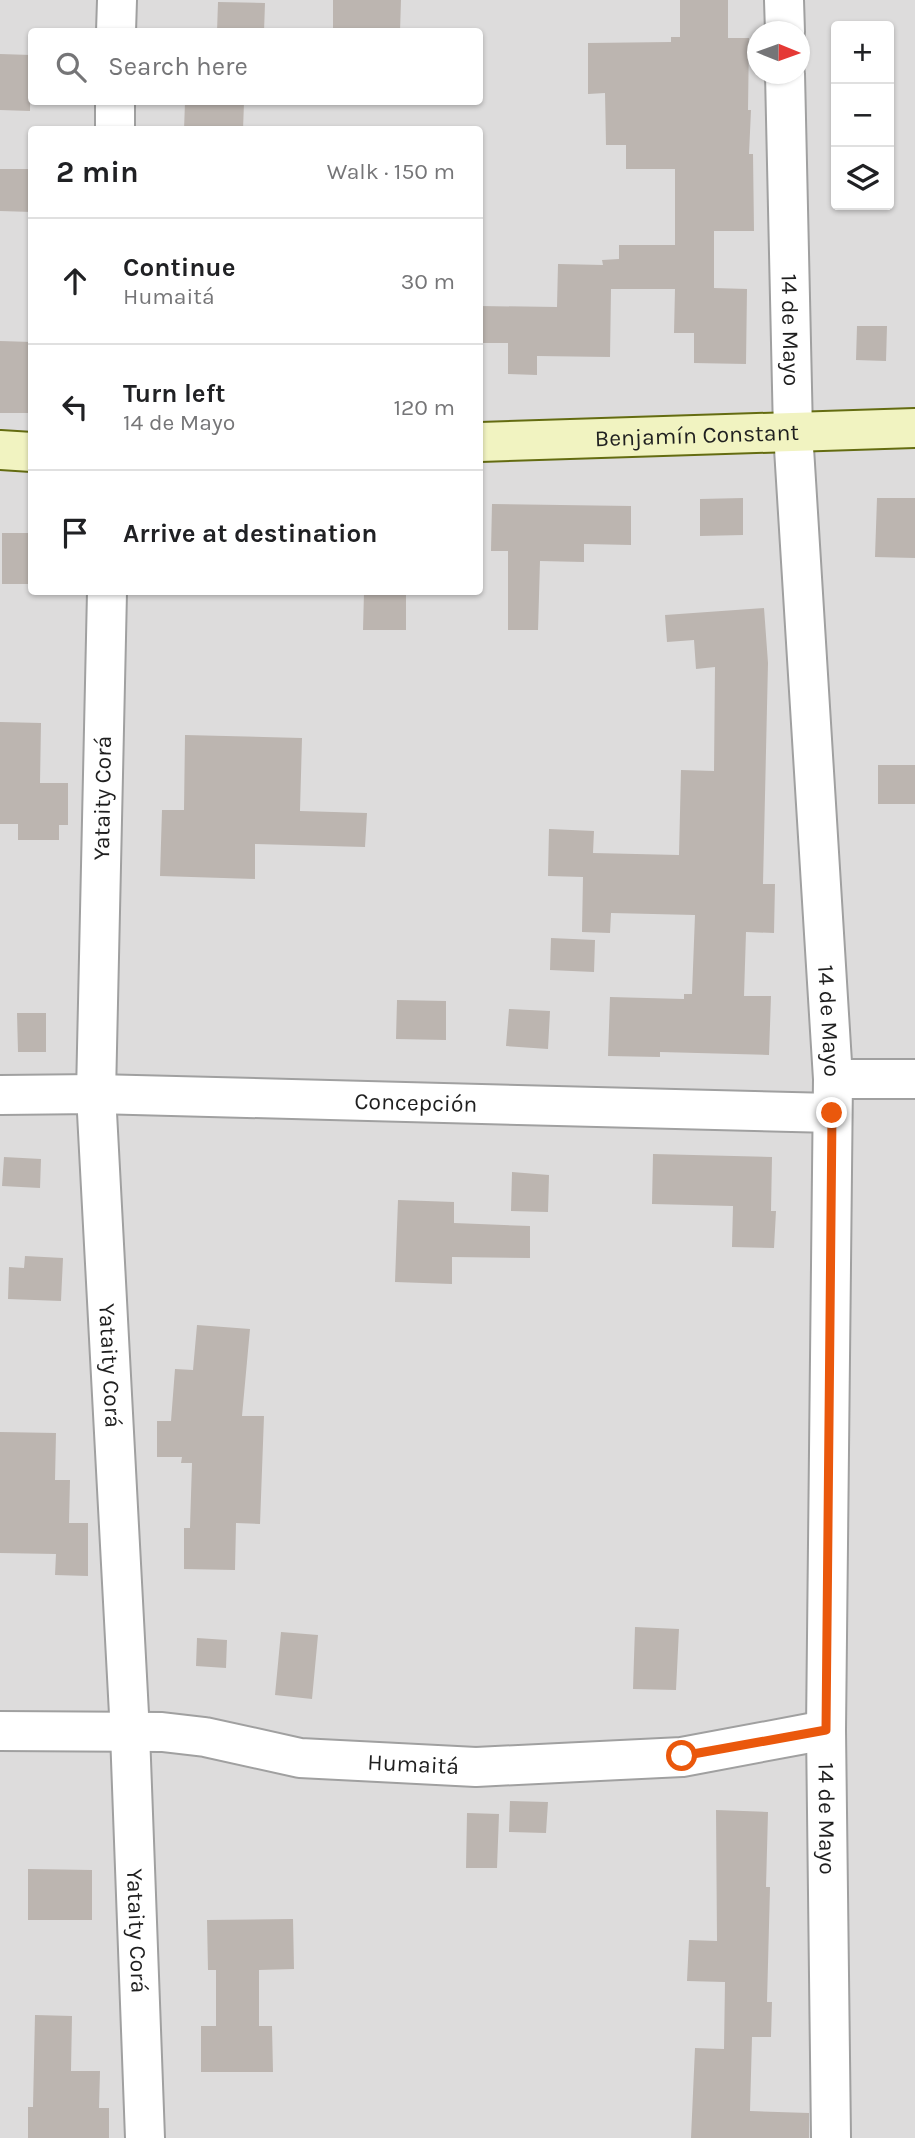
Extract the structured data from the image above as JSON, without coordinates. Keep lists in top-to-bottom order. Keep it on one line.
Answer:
{"streets":{"street":["14 de Mayo","Benjamín Constant","Yataity Corá","Concepción","Humaitá"]},"crossings":[["14 de Mayo","Benjamín Constant"],["14 de Mayo","Concepción"],["14 de Mayo","Humaitá"],["Yataity Corá","Concepción"],["Yataity Corá","Humaitá"]],"north":"right","page":{"map_buttons":["+","−"],"search":"Search here","heading":["2 min","Walk · 150 m"],"list":[["Continue","Humaitá","30 m"],["Turn left","14 de Mayo","120 m"],"Arrive at destination"]}}
